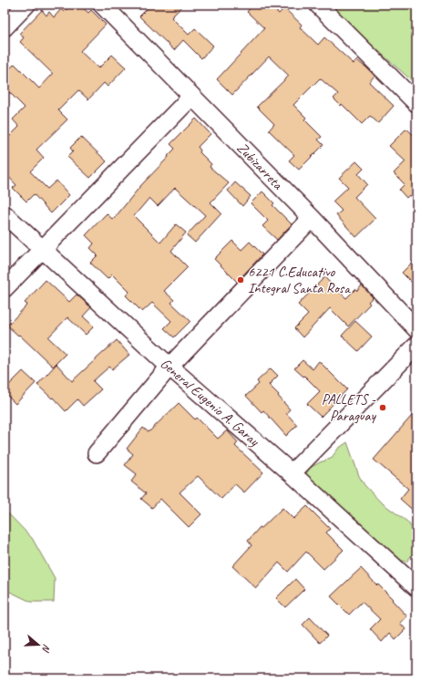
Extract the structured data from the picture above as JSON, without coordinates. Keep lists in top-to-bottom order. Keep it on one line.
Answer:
{"streets":{"street":["Zubizarreta","General Eugenio A. Garay"]},"places":["6221 C.Educativo Integral Santa Rosa","PALLETS - Paraguay"],"north":"right"}
